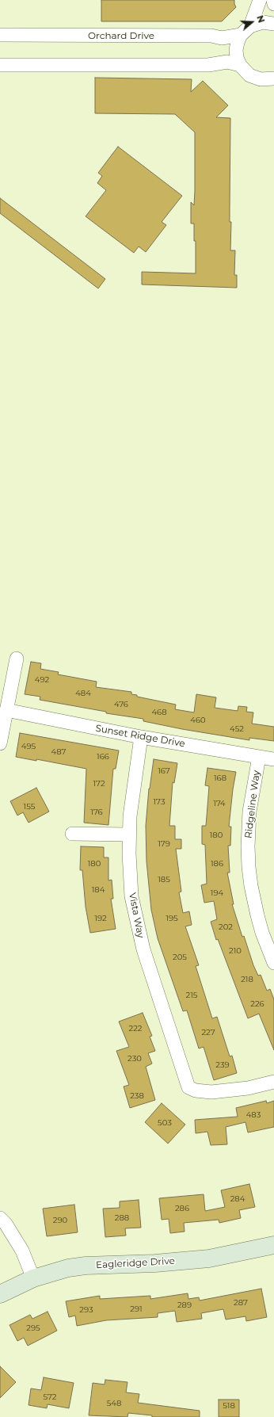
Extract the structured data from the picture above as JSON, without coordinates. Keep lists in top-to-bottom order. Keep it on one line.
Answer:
{"streets":{"main road":["Eagleridge Drive"],"street":["Orchard Drive","Sunset Ridge Drive","Ridgeline Way","Vista Way"]},"crossings":[["Sunset Ridge Drive","Ridgeline Way"],["Sunset Ridge Drive","Vista Way"]],"house_numbers":["492","484","476","468","460","452","495","487","166","167","168","172","173","174","155","176","180","179","180","186","185","184","194","192","195","202","210","205","218","215","226","222","227","230","239","238","483","503","284","286","288","290","287","289","291","293","295","572","548","518"],"north":"right"}
